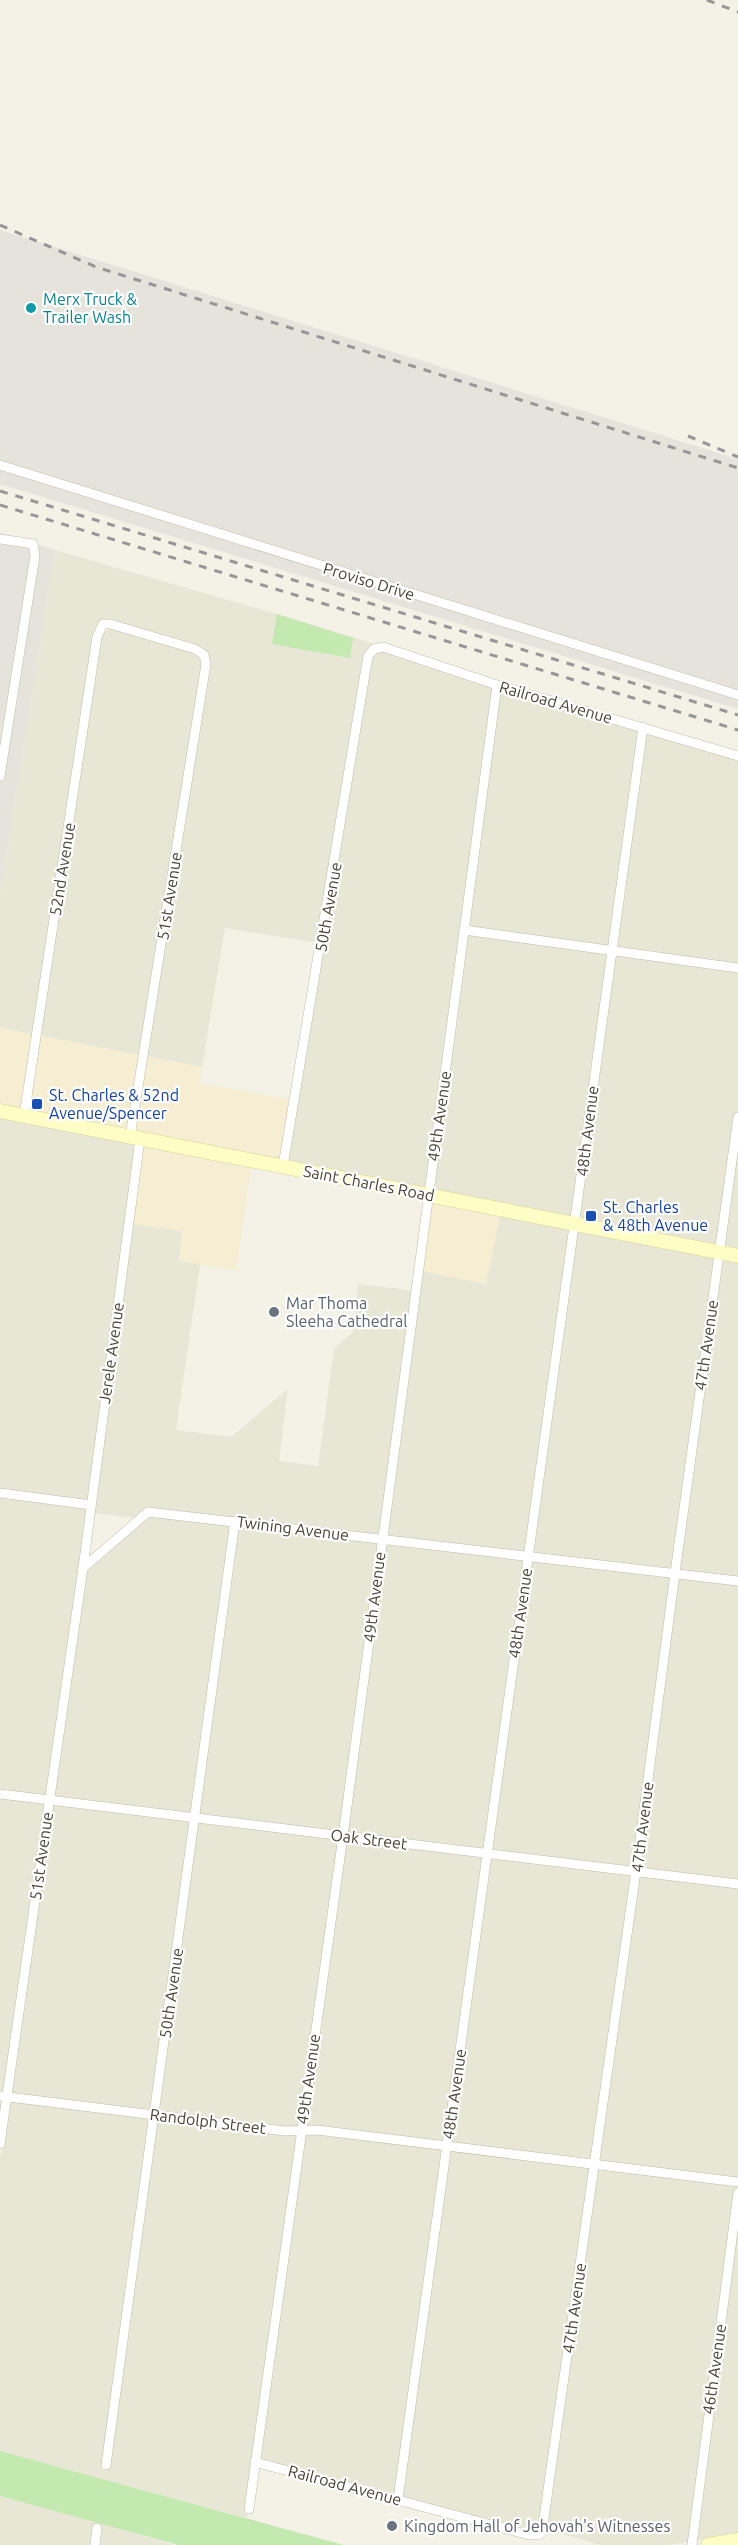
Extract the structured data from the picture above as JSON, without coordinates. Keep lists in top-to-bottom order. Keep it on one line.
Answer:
{"streets":{"main road":["Saint Charles Road"],"street":["Proviso Drive","Railroad Avenue","52nd Avenue","51st Avenue","50th Avenue","49th Avenue","48th Avenue","47th Avenue","Jerele Avenue","Twining Avenue","Oak Street","Randolph Street","46th Avenue"]},"crossings":[["Railroad Avenue","50th Avenue"],["Railroad Avenue","49th Avenue"],["Railroad Avenue","48th Avenue"],["Railroad Avenue","47th Avenue"],["52nd Avenue","51st Avenue"],["52nd Avenue","Saint Charles Road"],["51st Avenue","Saint Charles Road"],["51st Avenue","Jerele Avenue"],["51st Avenue","Twining Avenue"],["51st Avenue","Oak Street"],["51st Avenue","Randolph Street"],["50th Avenue","Saint Charles Road"],["50th Avenue","Twining Avenue"],["50th Avenue","Oak Street"],["50th Avenue","Randolph Street"],["49th Avenue","Saint Charles Road"],["49th Avenue","Twining Avenue"],["49th Avenue","Oak Street"],["49th Avenue","Randolph Street"],["48th Avenue","Saint Charles Road"],["48th Avenue","Twining Avenue"],["48th Avenue","Oak Street"],["48th Avenue","Randolph Street"],["Saint Charles Road","47th Avenue"],["Saint Charles Road","Jerele Avenue"],["47th Avenue","Twining Avenue"],["47th Avenue","Oak Street"],["47th Avenue","Randolph Street"],["Jerele Avenue","Twining Avenue"]],"places":{"other":["Merx Truck & Trailer Wash","Mar Thoma Sleeha Cathedral","Kingdom Hall of Jehovah's Witnesses"],"transit":["St. Charles & 52nd Avenue/Spencer","St. Charles & 48th Avenue"]}}
